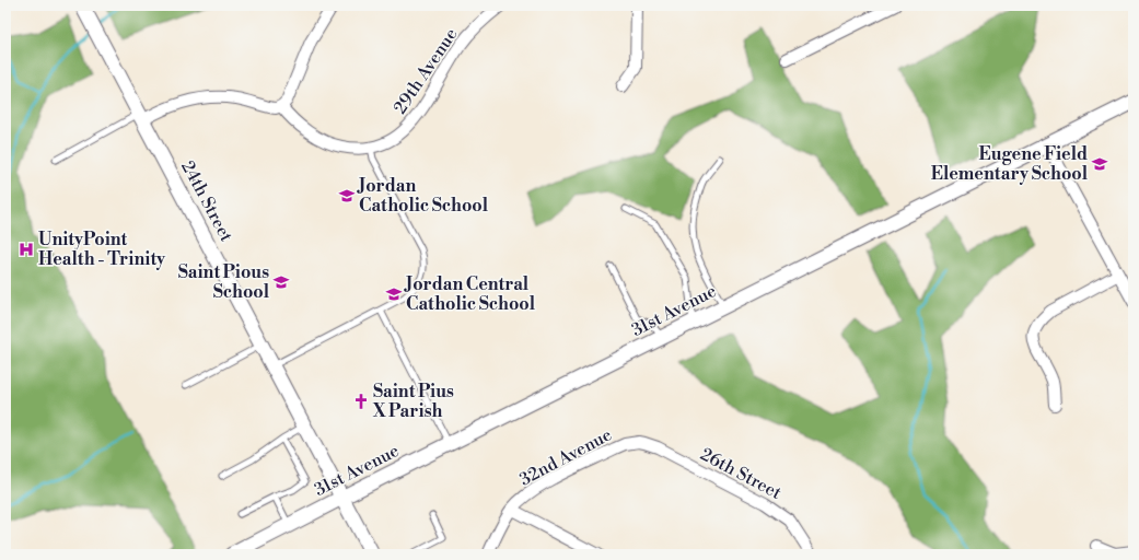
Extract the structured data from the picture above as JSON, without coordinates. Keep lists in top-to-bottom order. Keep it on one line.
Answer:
{"streets":{"street":["29th Avenue","24th Street","31st Avenue","32nd Avenue","26th Street"]},"crossings":[["24th Street","31st Avenue"],["32nd Avenue","26th Street"]],"places":{"school or university":["Eugene Field Elementary School","Jordan Catholic School","Saint Pious School","Jordan Central Catholic School"],"hospital":["UnityPoint Health - Trinity"],"church":["Saint Pius X Parish"]}}
